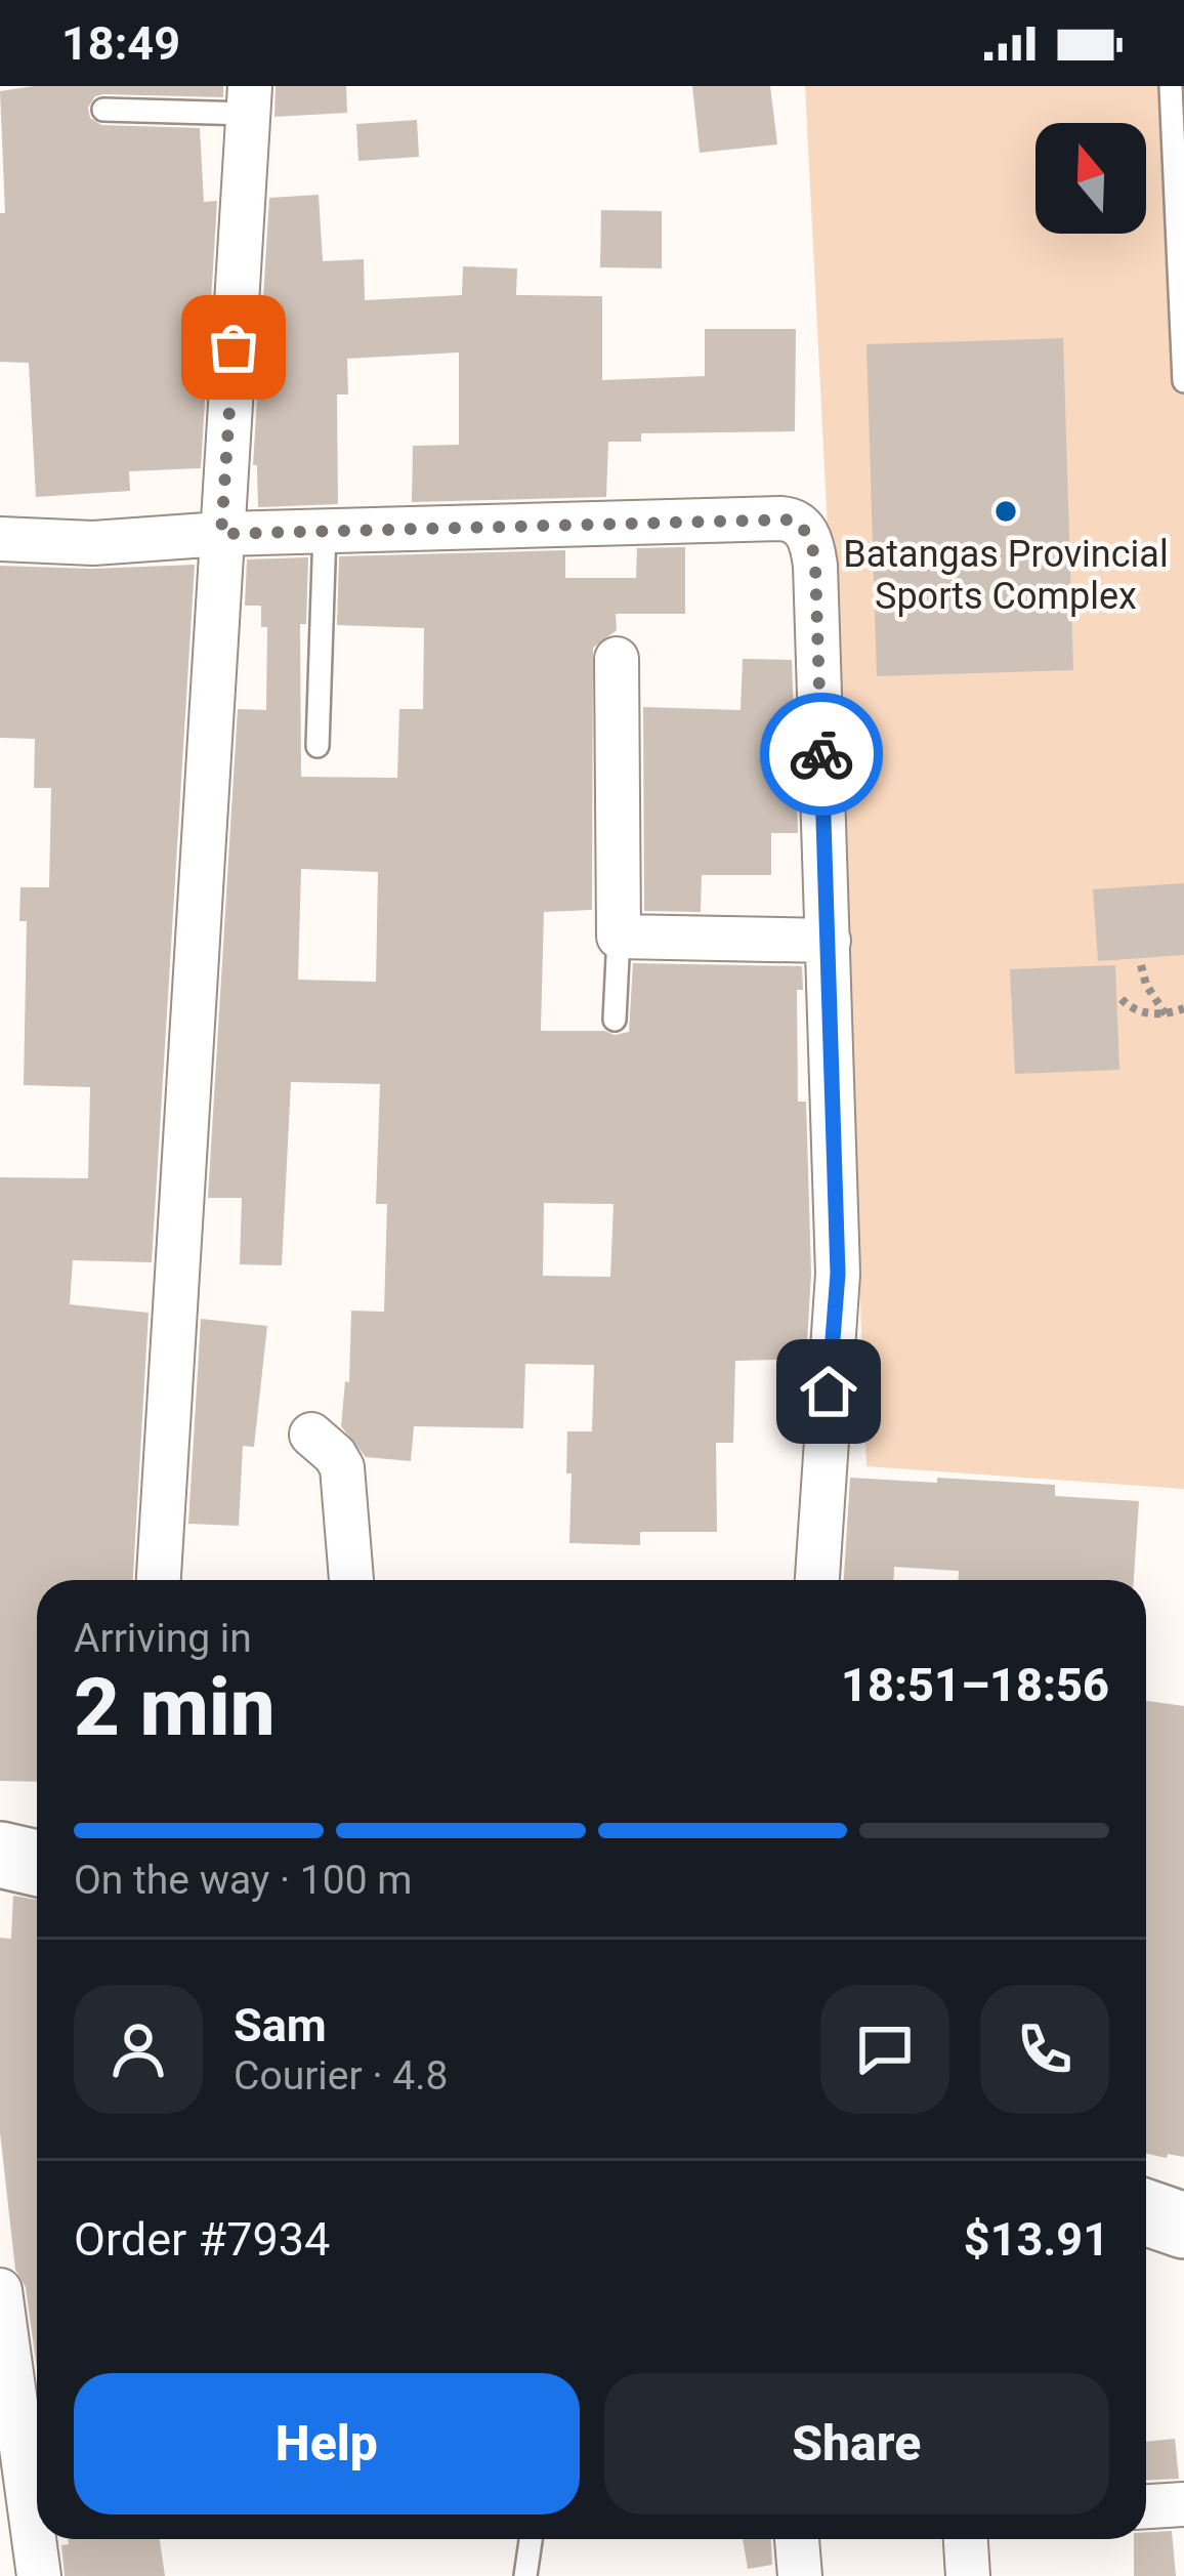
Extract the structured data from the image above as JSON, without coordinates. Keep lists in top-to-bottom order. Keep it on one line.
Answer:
{"places":["Batangas Provincial Sports Complex"],"north":"top","page":{"status":"18:49","heading":["2 min","Arriving in","18:51–18:56"],"panel":["Sam","Courier · 4.8","Order #7934","$13.91"],"bar":"On the way · 100 m","buttons":["Help","Share"]}}
